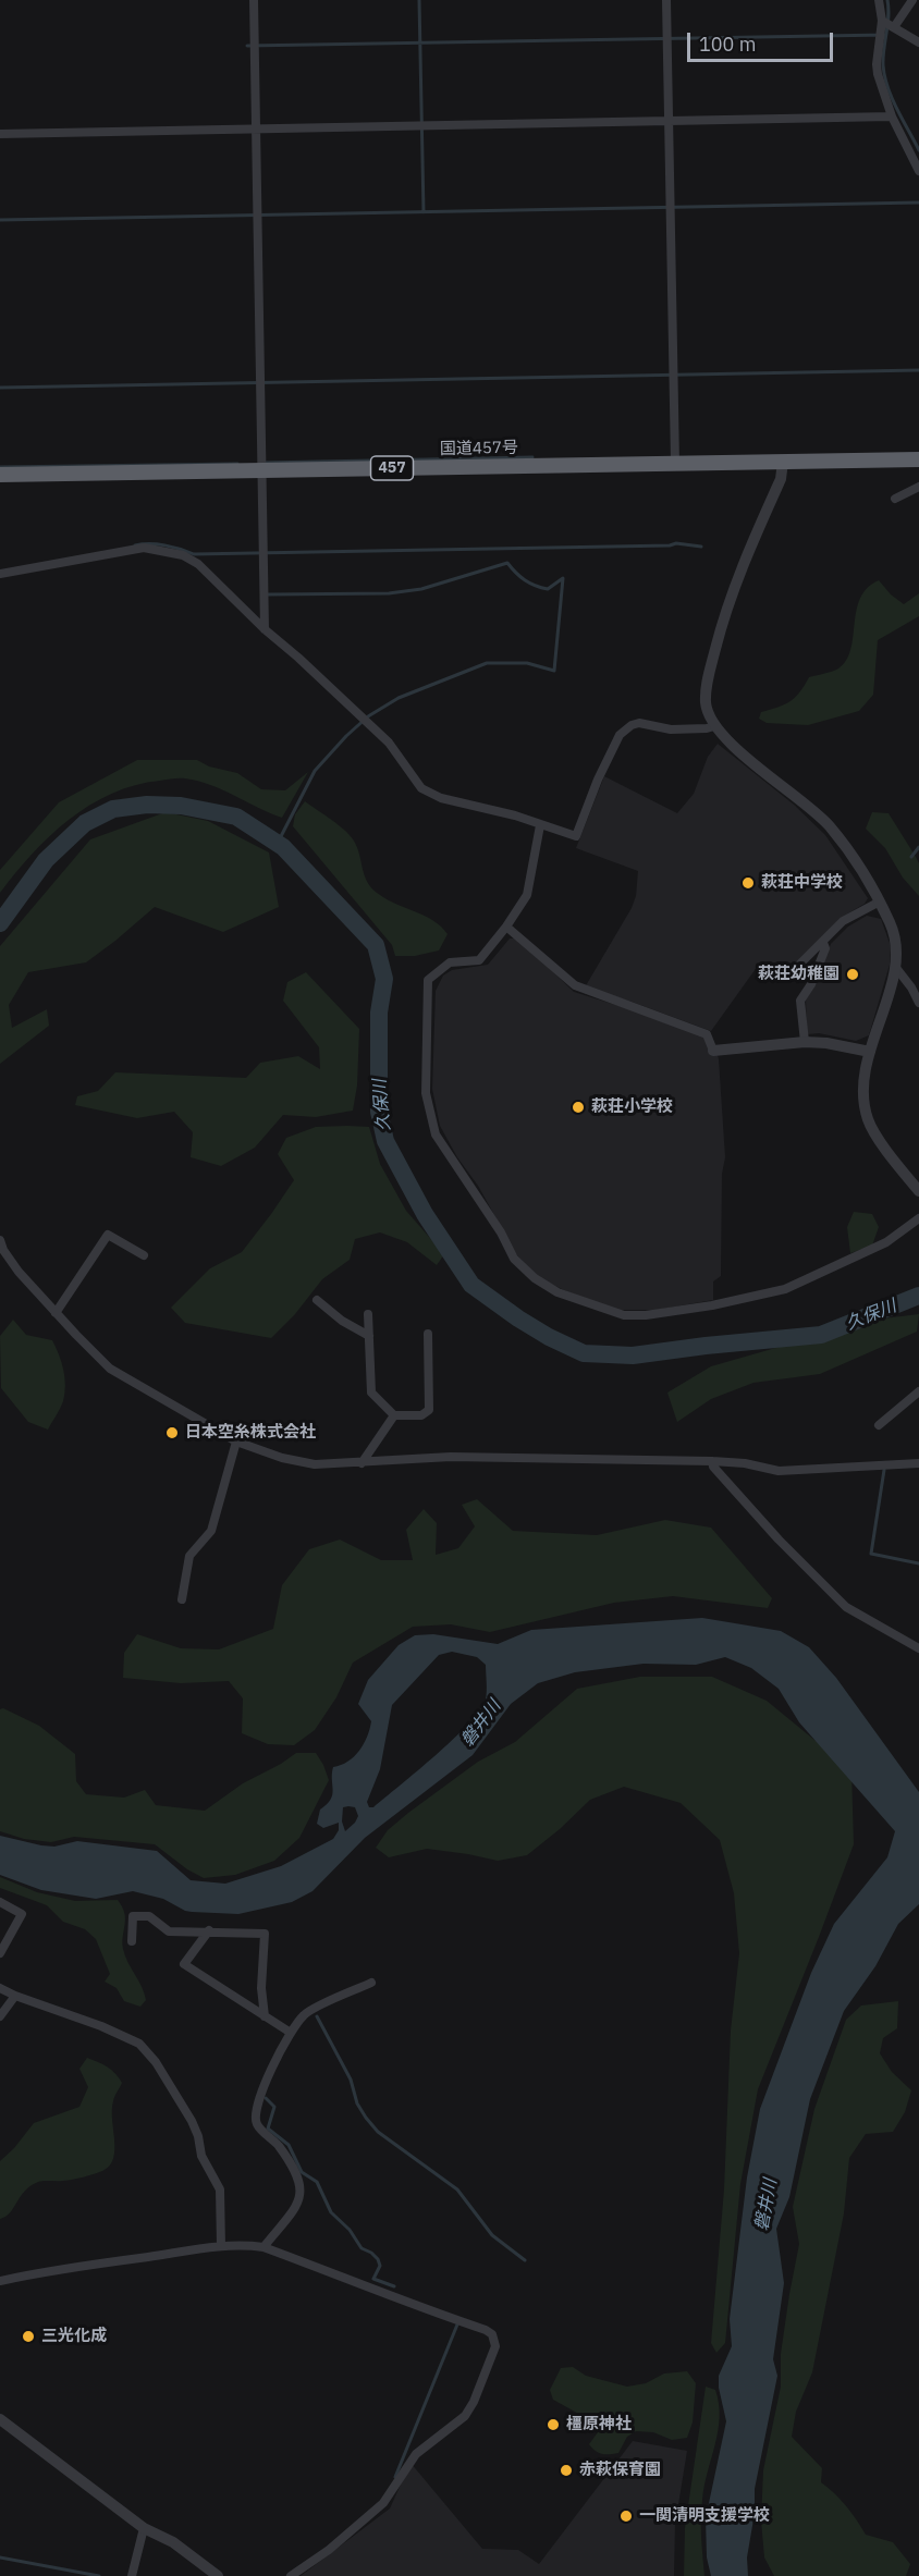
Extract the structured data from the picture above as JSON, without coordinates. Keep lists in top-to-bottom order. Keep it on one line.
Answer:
{"streets":{"highway":["国道457号","457"]},"water":["久保川","磐井川"],"places":["萩荘中学校","萩荘幼稚園","萩荘小学校","日本空糸株式会社","三光化成","橿原神社","赤萩保育園","一関清明支援学校"],"scale_bar":"100 m"}
